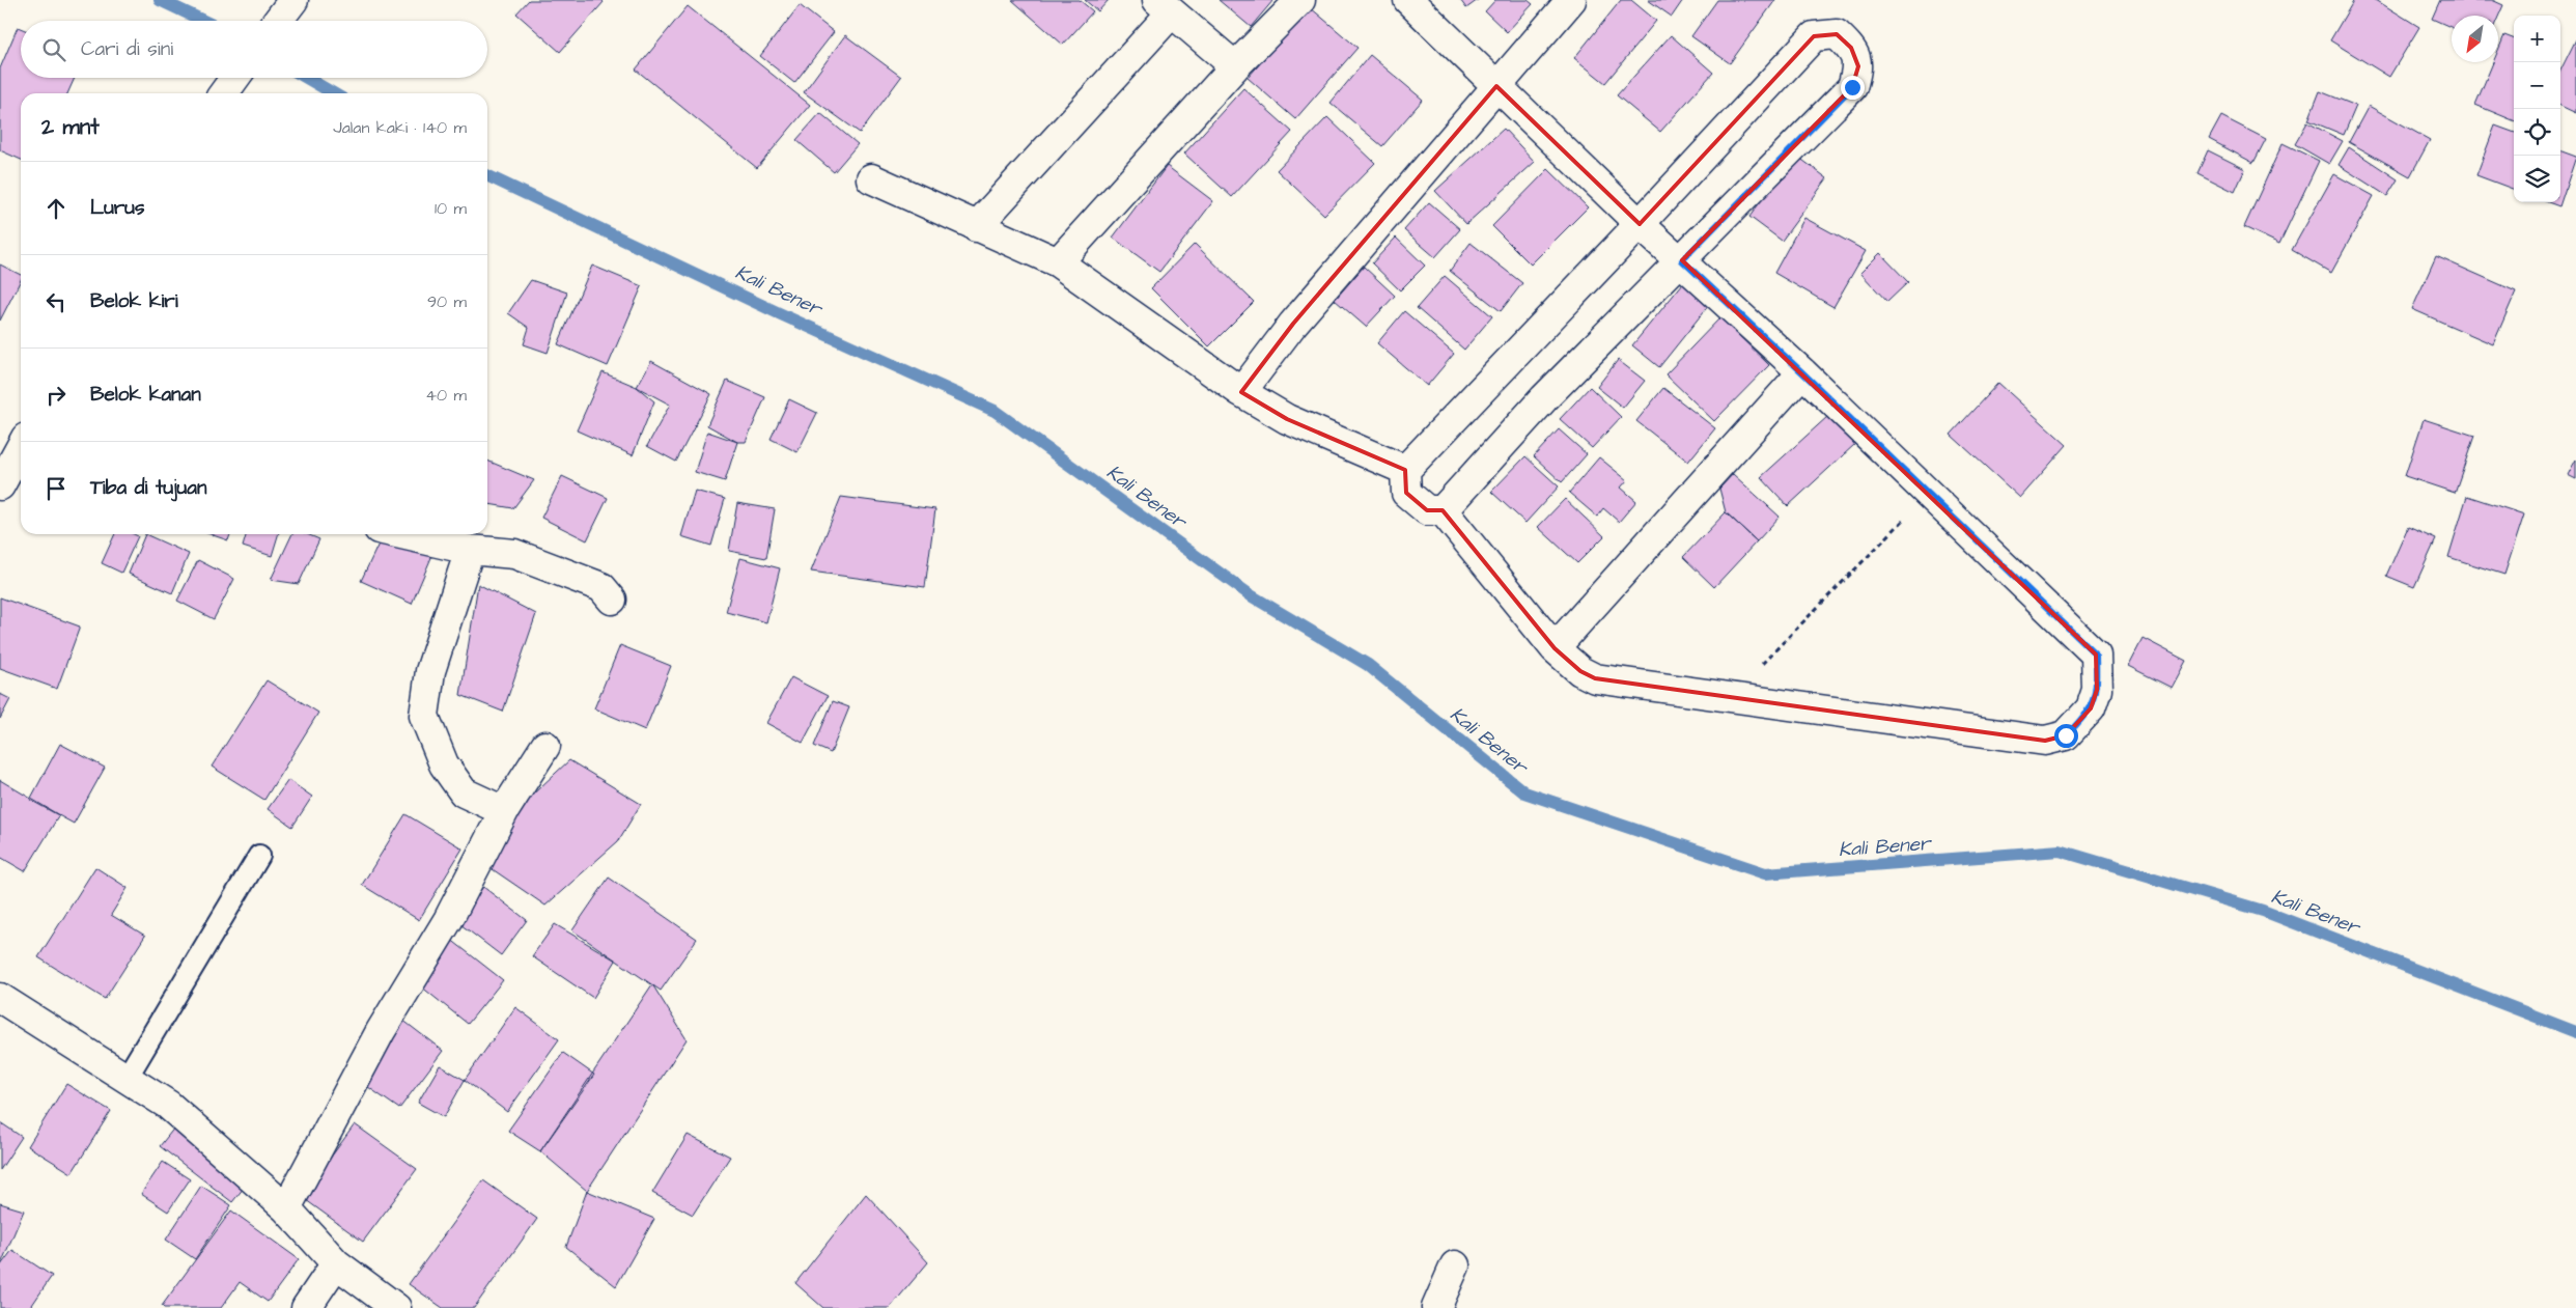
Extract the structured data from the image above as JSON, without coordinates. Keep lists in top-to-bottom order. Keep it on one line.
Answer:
{"water":["Kali Bener"],"north":"bottom left","page":{"map_buttons":["+","−"],"search":"Cari di sini","heading":["2 mnt","Jalan kaki · 140 m"],"list":[["Lurus","10 m"],["Belok kiri","90 m"],["Belok kanan","40 m"],"Tiba di tujuan"]}}
